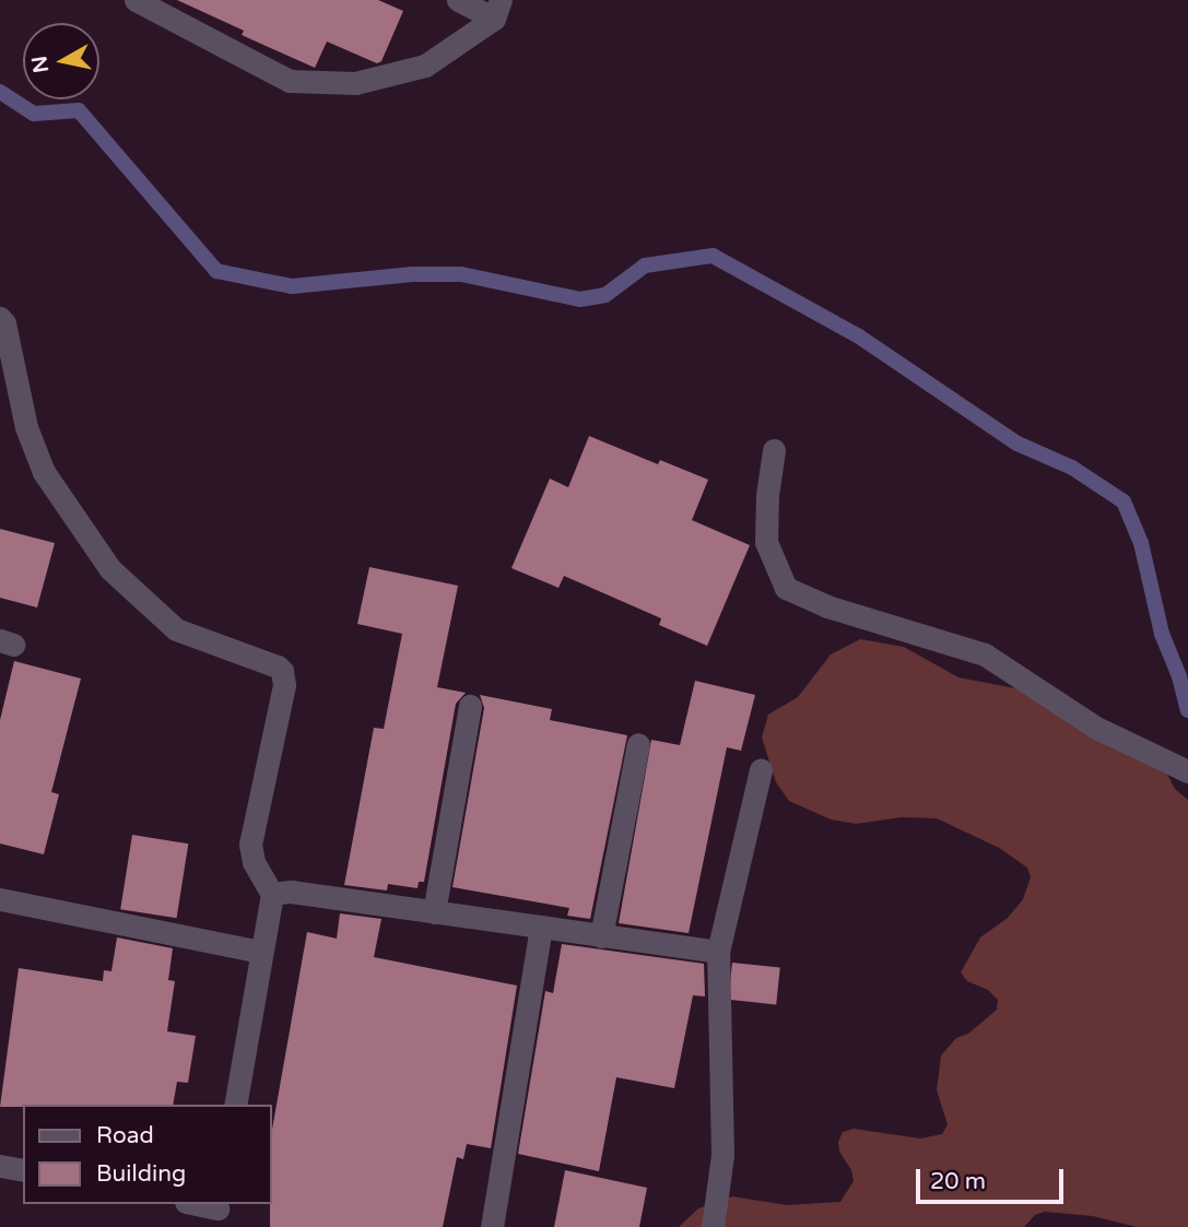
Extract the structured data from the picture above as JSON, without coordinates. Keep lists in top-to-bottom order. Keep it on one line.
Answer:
{"legend":["Road","Building"],"scale_bar":"20 m","north":"left"}
